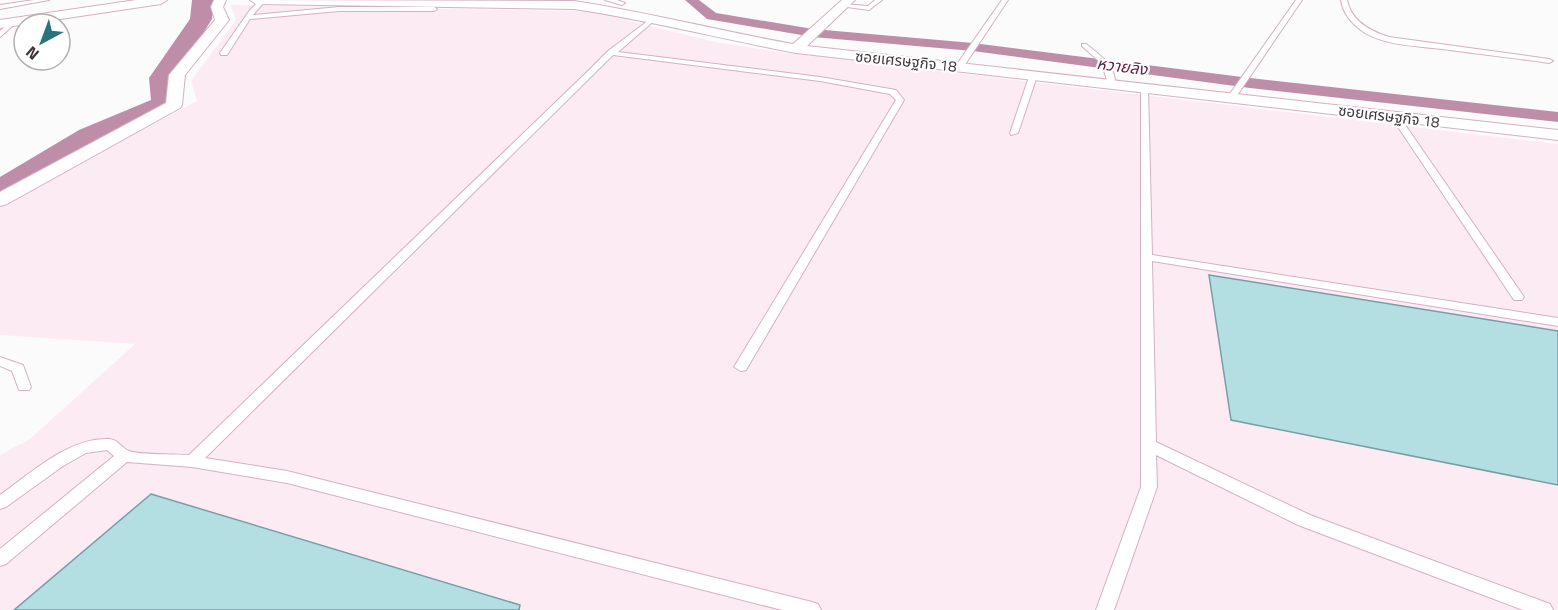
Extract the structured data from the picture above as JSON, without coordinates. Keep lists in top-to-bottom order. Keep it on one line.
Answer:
{"streets":{"street":["ซอยเศรษฐกิจ 18"]},"water":["หวายลิง"],"north":"bottom left"}
